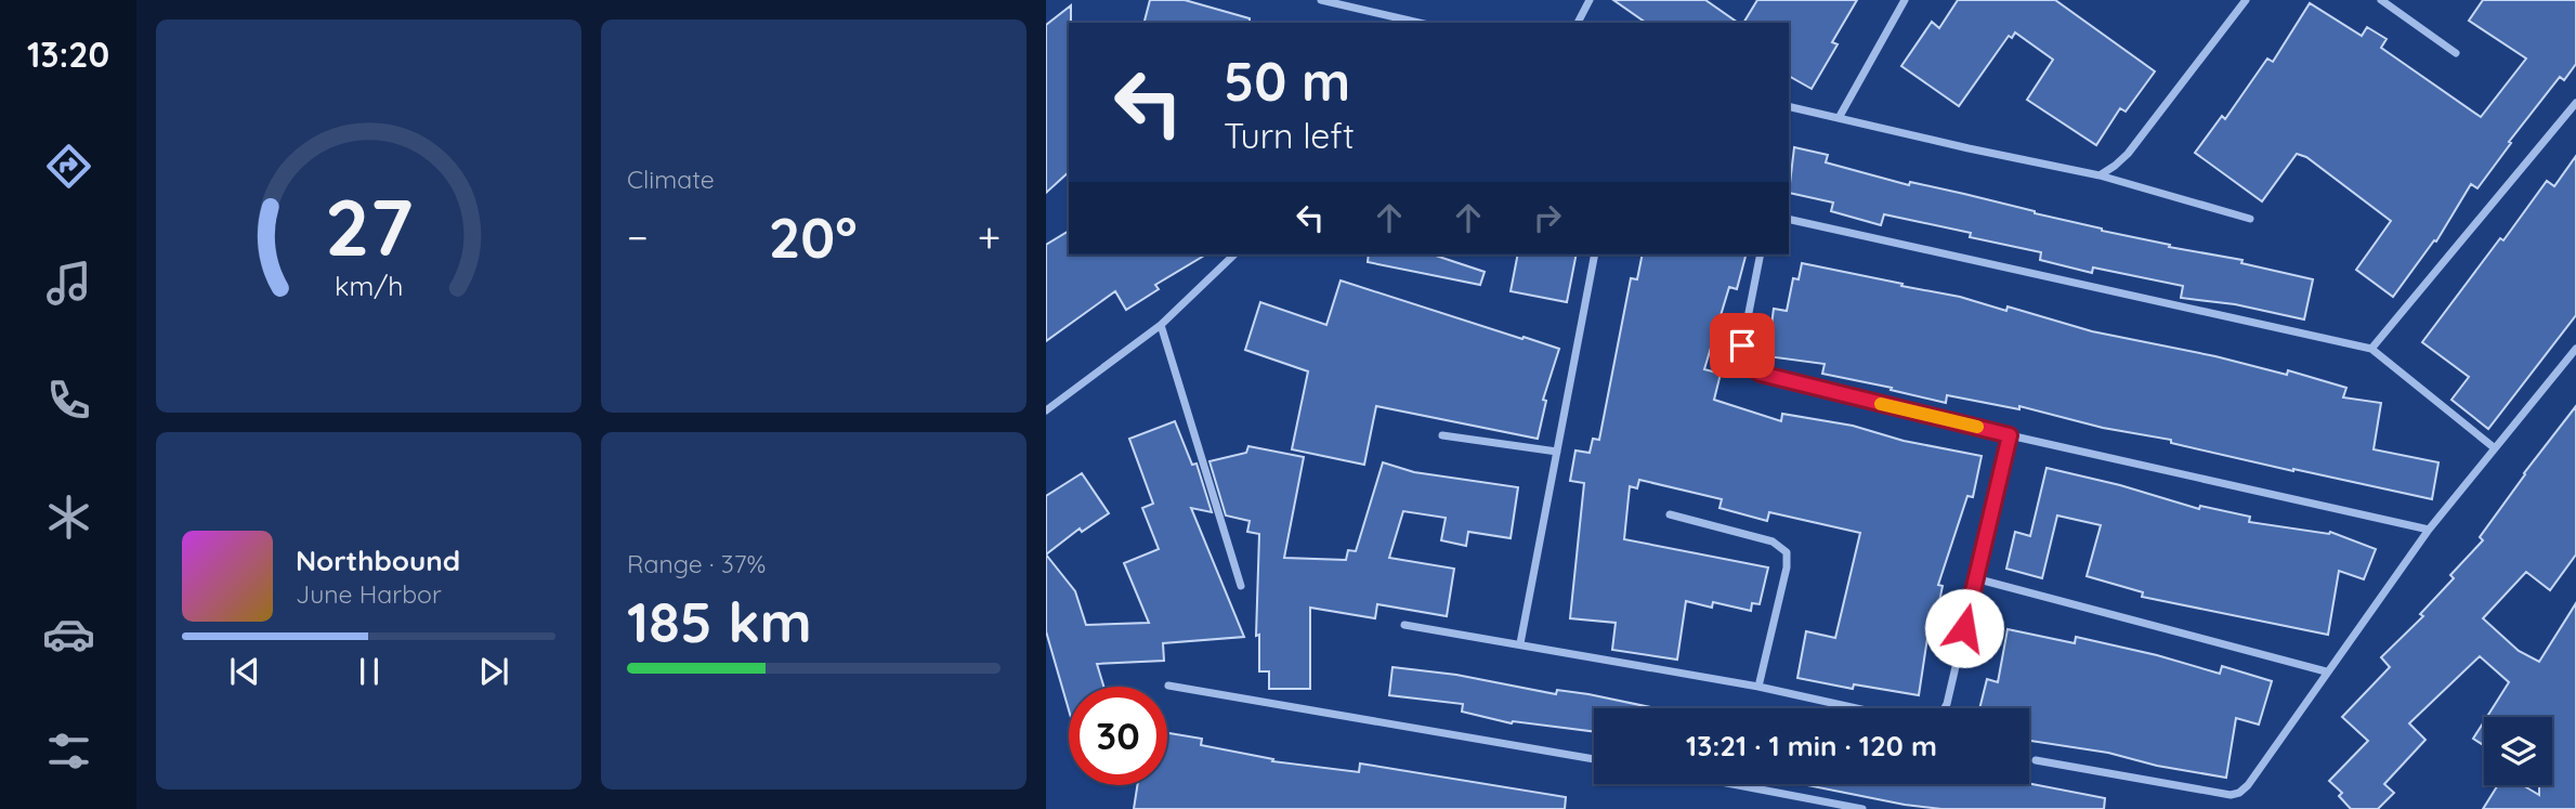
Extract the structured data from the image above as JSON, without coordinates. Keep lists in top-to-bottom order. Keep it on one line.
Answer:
{"page":{"tabs":"13:20","tile":["Climate",["Range · 37%","185 km"]],"turn":["50 m","Turn left"],"heat":["−","20°","+"],"song":["Northbound","June Harbor"],"limit":"30","trip":"13:21 · 1 min · 120 m","gauge":["27","km/h"]}}
